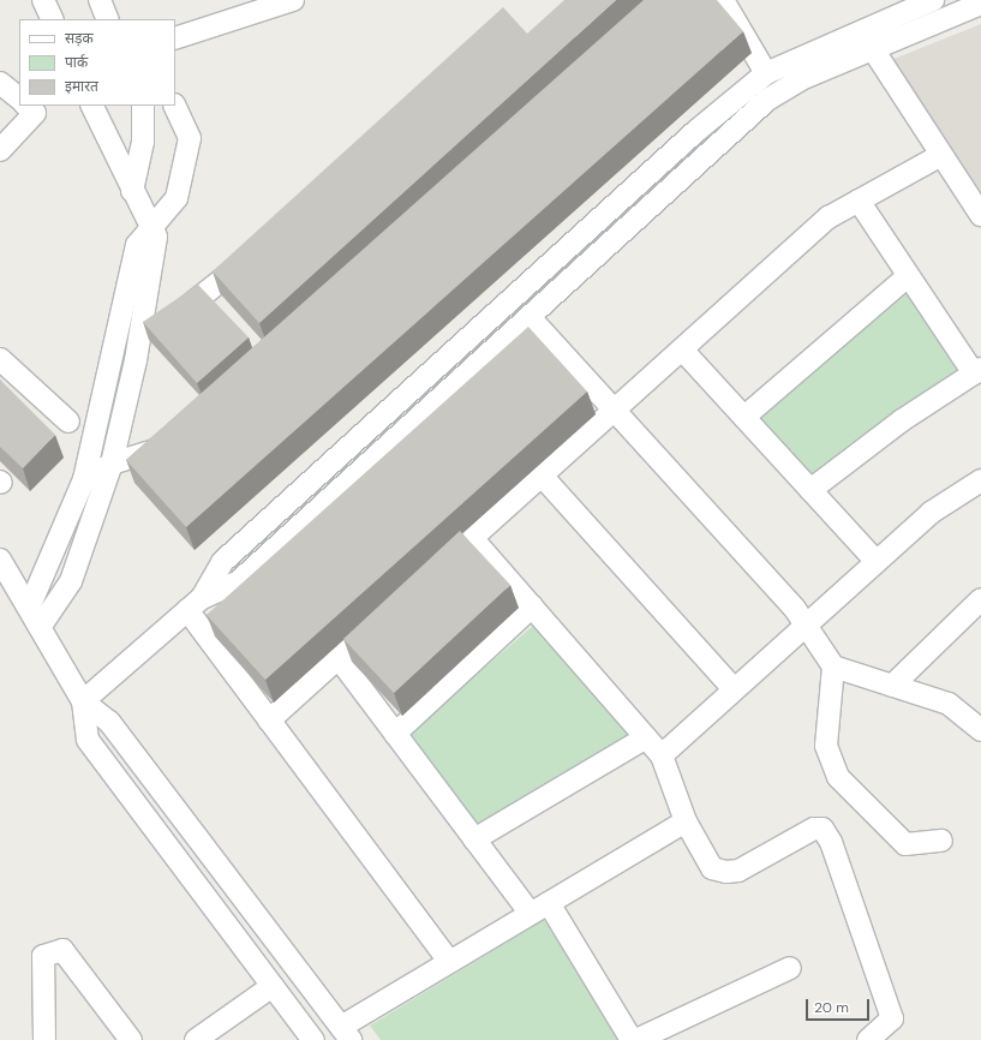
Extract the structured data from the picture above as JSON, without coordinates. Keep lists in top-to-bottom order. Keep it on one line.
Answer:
{"legend":["सड़क","पार्क","इमारत"],"scale_bar":"20 m"}
